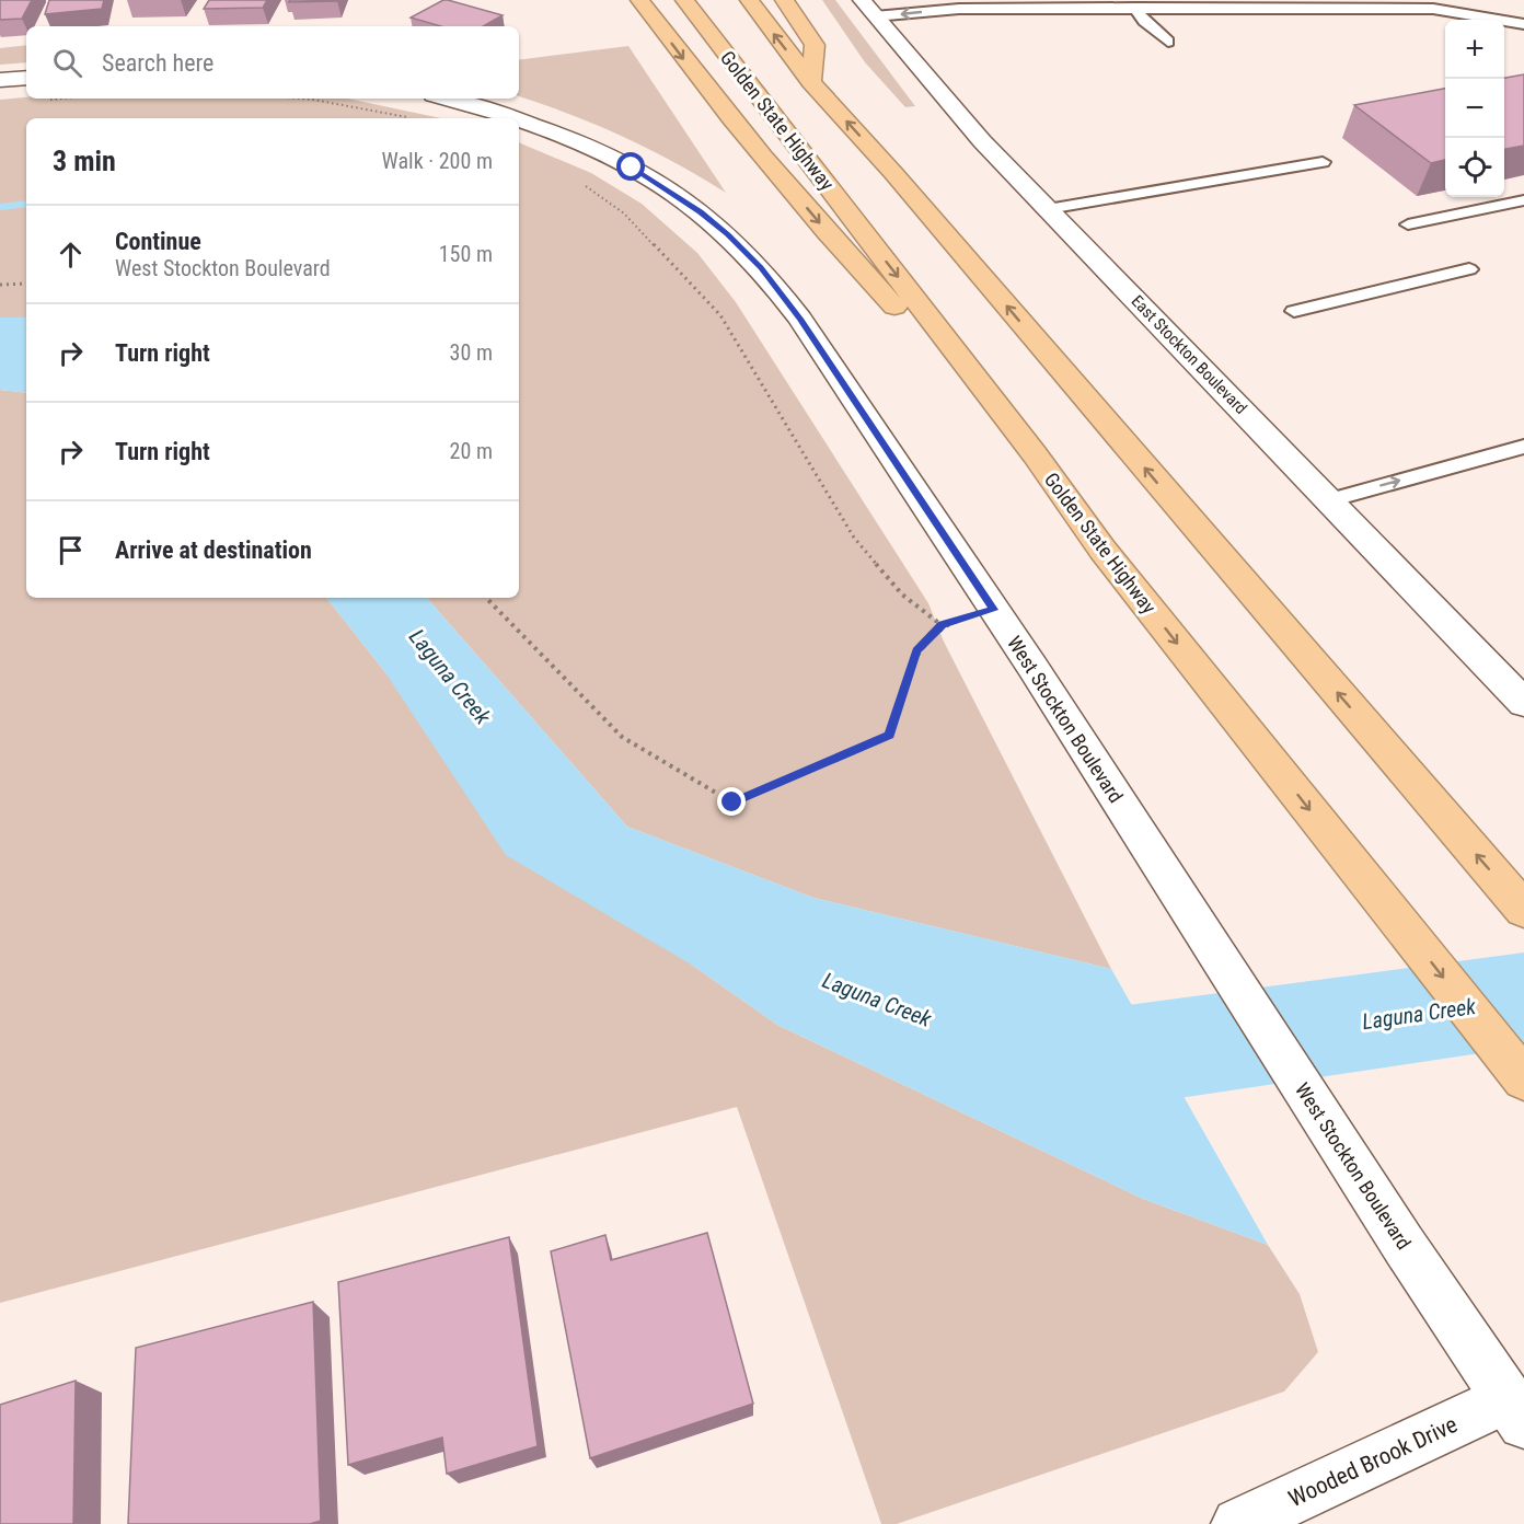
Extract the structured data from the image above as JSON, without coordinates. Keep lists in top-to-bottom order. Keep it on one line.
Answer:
{"streets":{"highway":["Golden State Highway"],"street":["East Stockton Boulevard","West Stockton Boulevard","Wooded Brook Drive"]},"crossings":[["West Stockton Boulevard","Wooded Brook Drive"]],"water":["Laguna Creek"],"page":{"map_buttons":["+","−"],"search":"Search here","heading":["3 min","Walk · 200 m"],"list":[["Continue","West Stockton Boulevard","150 m"],["Turn right","30 m"],["Turn right","20 m"],"Arrive at destination"]}}
